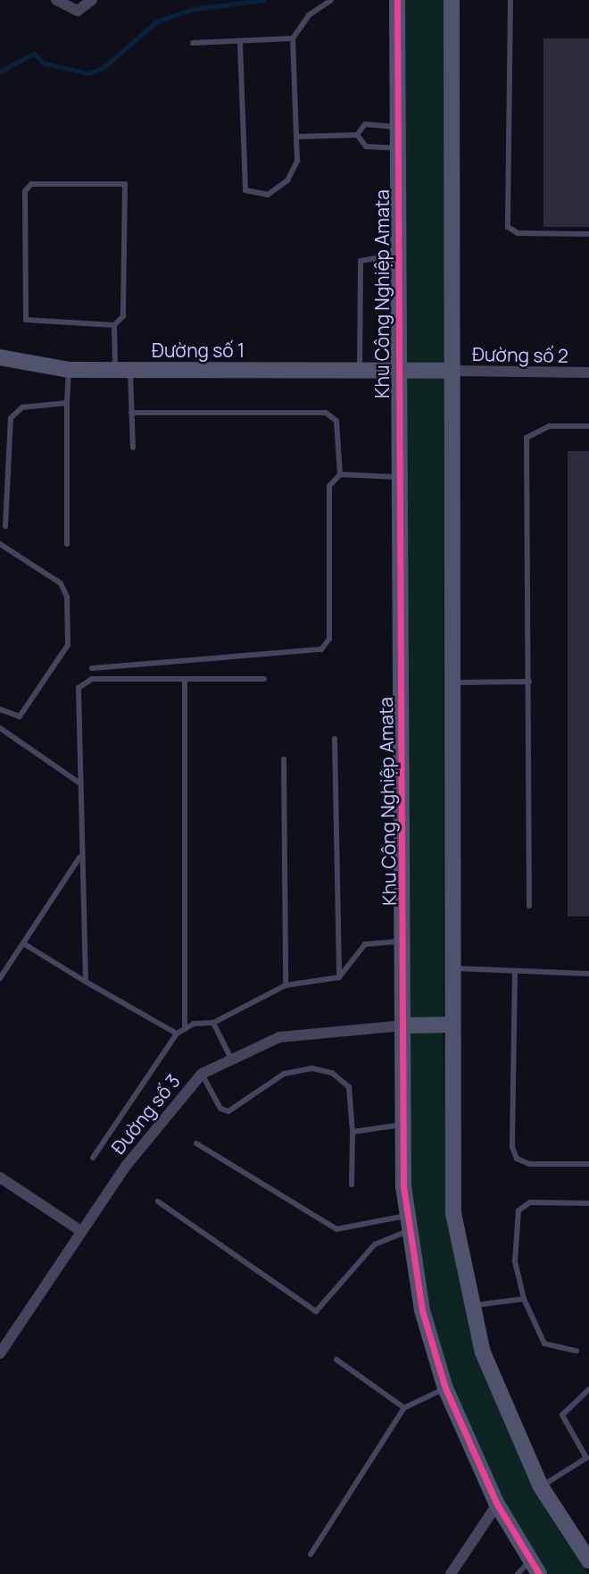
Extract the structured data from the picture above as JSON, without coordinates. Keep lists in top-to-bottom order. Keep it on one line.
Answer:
{"streets":{"street":["Khu Công Nghiệp Amata","Đường số 1","Đường số 2","Đường số 3"]},"crossings":[["Khu Công Nghiệp Amata","Đường số 1"],["Khu Công Nghiệp Amata","Đường số 3"],["Đường số 1","Đường số 2"]]}
